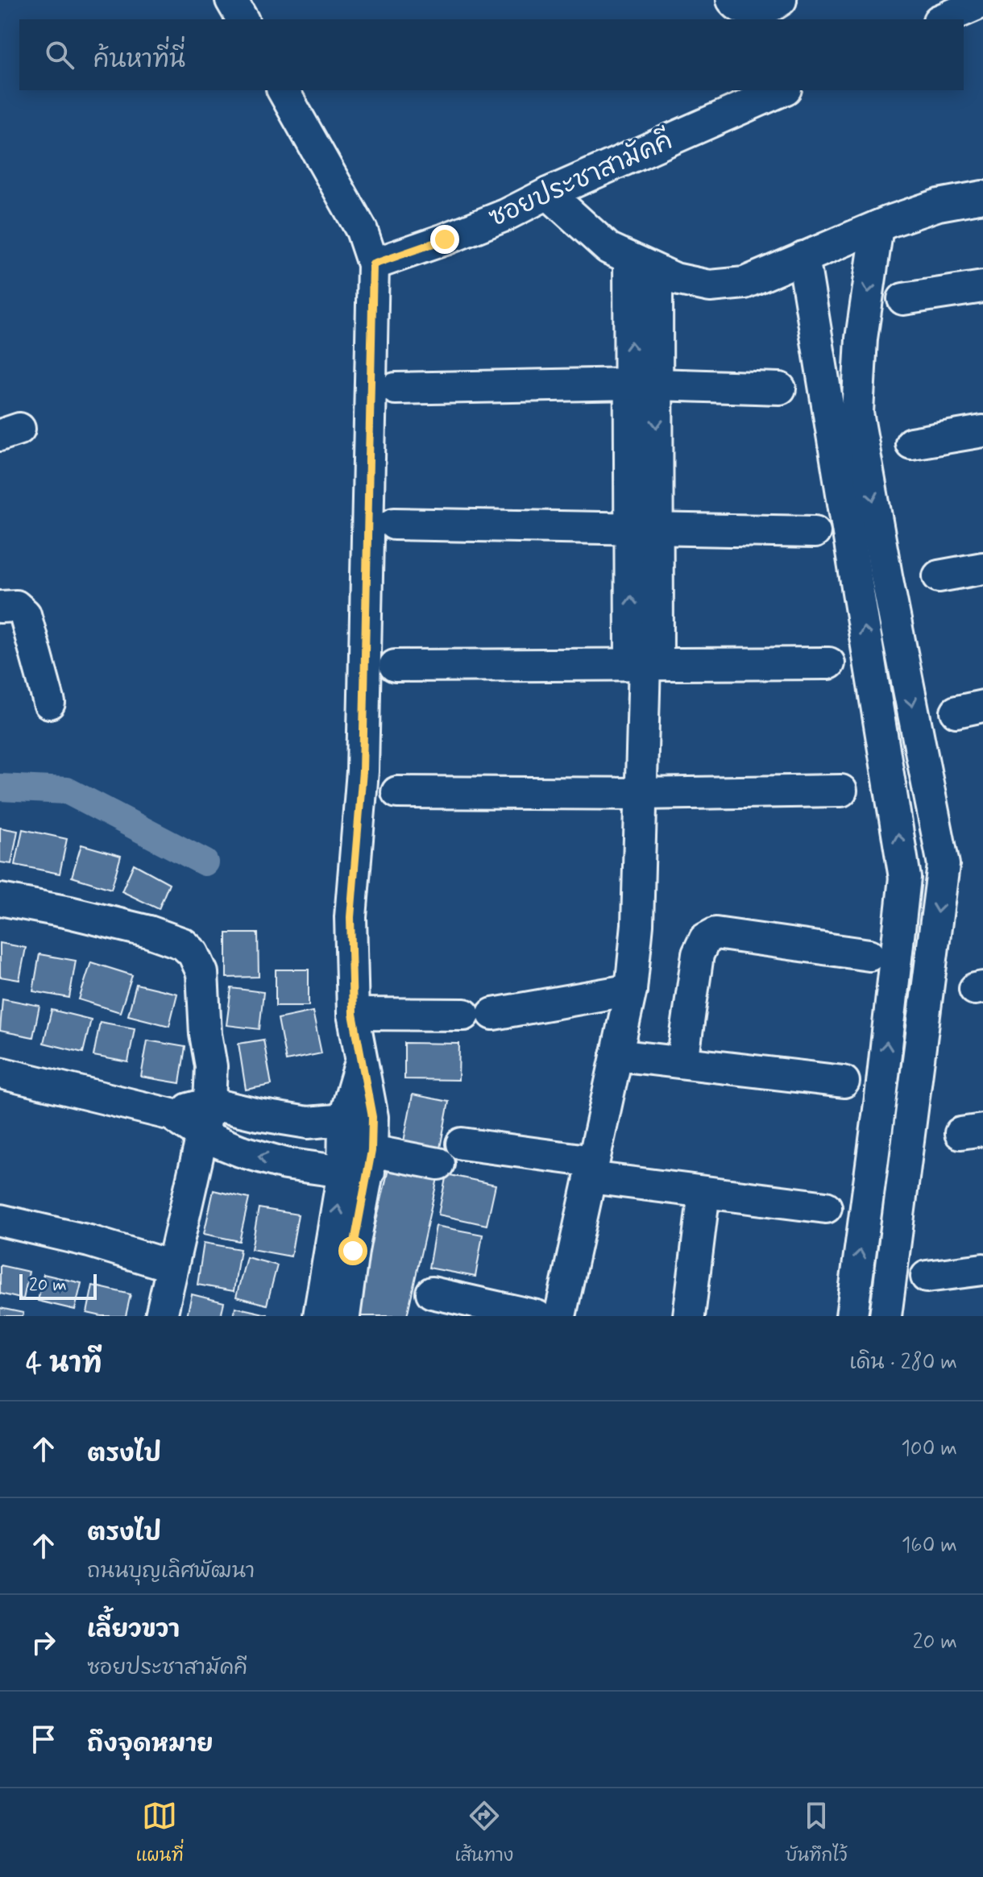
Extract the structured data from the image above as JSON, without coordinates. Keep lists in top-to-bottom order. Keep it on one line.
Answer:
{"streets":{"street":["ซอยประชาสามัคคี"]},"scale_bar":"20 m","page":{"search":"ค้นหาที่นี่","scale":"20 m","heading":["4 นาที","เดิน · 280 m"],"list":[["ตรงไป","100 m"],["ตรงไป","ถนนบุญเลิศพัฒนา","160 m"],["เลี้ยวขวา","ซอยประชาสามัคคี","20 m"],"ถึงจุดหมาย"],"nav":["แผนที่","เส้นทาง","บันทึกไว้"]}}
